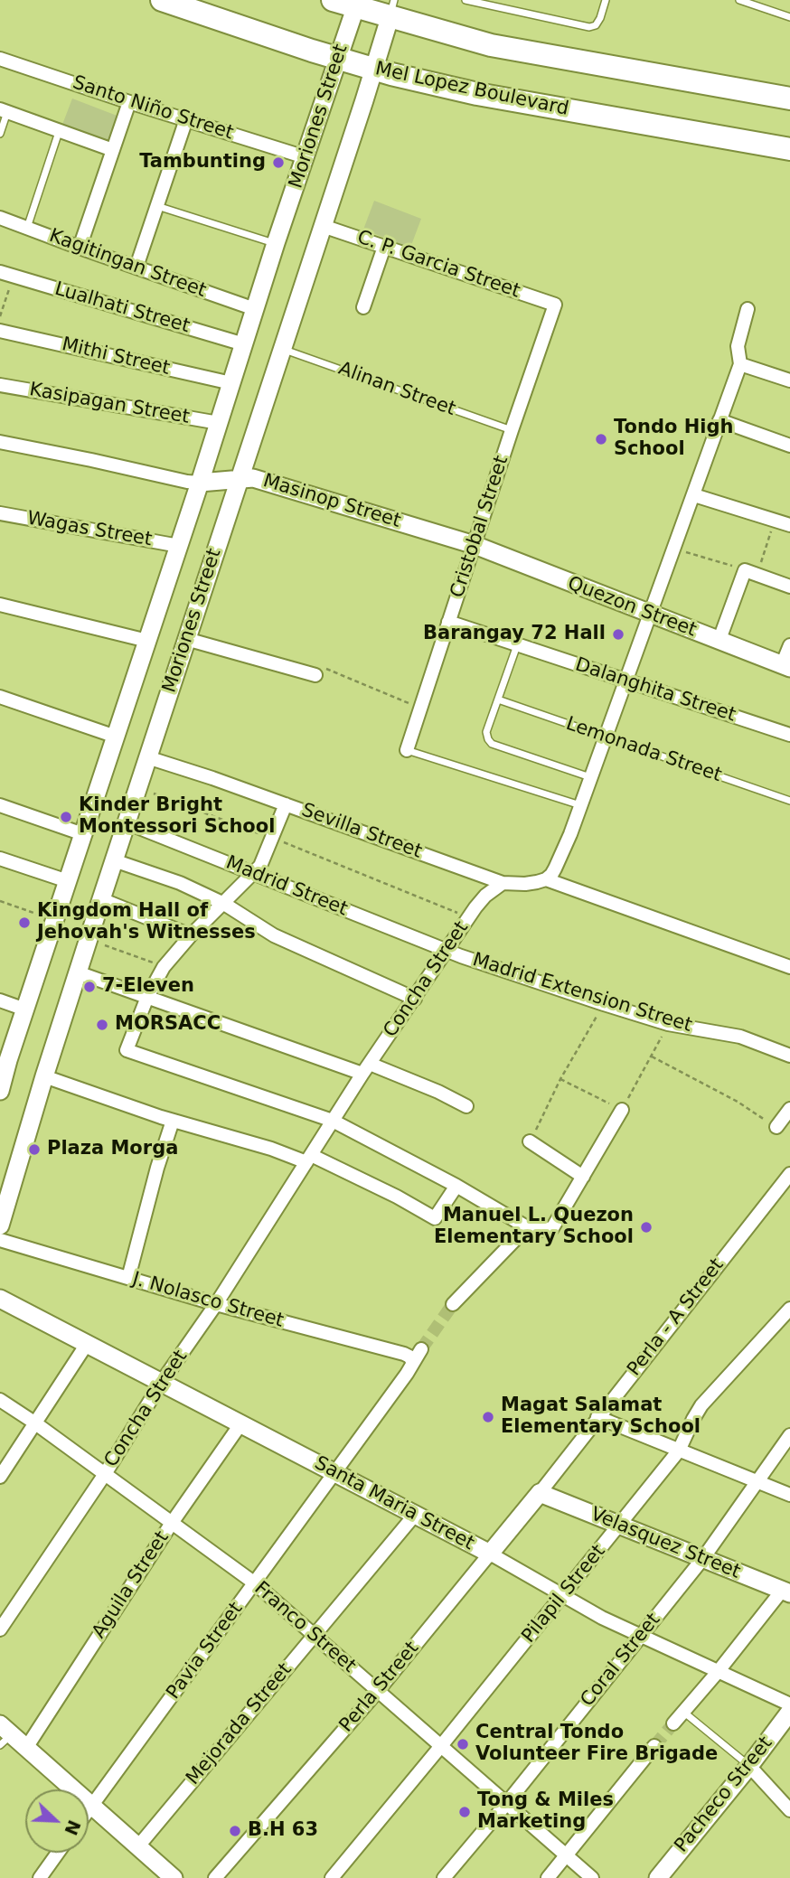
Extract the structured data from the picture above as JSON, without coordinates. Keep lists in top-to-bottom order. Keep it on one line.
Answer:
{"streets":{"highway":["Mel Lopez Boulevard"],"main road":["Moriones Street","Masinop Street","Quezon Street","Santa Maria Street","Velasquez Street","Perla Street","Pacheco Street"],"street":["Santo Niño Street","Kagitingan Street","C. P. Garcia Street","Lualhati Street","Mithi Street","Kasipagan Street","Cristobal Street","Wagas Street","Dalanghita Street","Sevilla Street","Madrid Street","Concha Street","Madrid Extension Street","J. Nolasco Street","Perla - A Street","Aguila Street","Pilapil Street","Franco Street","Pavia Street","Coral Street","Mejorada Street"],"lane":["Alinan Street","Lemonada Street"]},"crossings":[["Mel Lopez Boulevard","Moriones Street"],["Santo Niño Street","Moriones Street"],["Moriones Street","Kagitingan Street"],["Moriones Street","C. P. Garcia Street"],["Moriones Street","Lualhati Street"],["Moriones Street","Mithi Street"],["Moriones Street","Alinan Street"],["Moriones Street","Kasipagan Street"],["Moriones Street","Masinop Street"],["Moriones Street","Wagas Street"],["Moriones Street","Sevilla Street"],["Moriones Street","Madrid Street"],["C. P. Garcia Street","Cristobal Street"],["Alinan Street","Cristobal Street"],["Masinop Street","Cristobal Street"],["Masinop Street","Quezon Street"],["Cristobal Street","Quezon Street"],["Cristobal Street","Dalanghita Street"],["Sevilla Street","Concha Street"],["Madrid Street","Concha Street"],["Madrid Street","Madrid Extension Street"],["Concha Street","Madrid Extension Street"],["Concha Street","J. Nolasco Street"],["Concha Street","Santa Maria Street"],["Concha Street","Franco Street"],["J. Nolasco Street","Pavia Street"],["Perla - A Street","Velasquez Street"],["Perla - A Street","Perla Street"],["Santa Maria Street","Aguila Street"],["Santa Maria Street","Pilapil Street"],["Santa Maria Street","Pavia Street"],["Santa Maria Street","Coral Street"],["Santa Maria Street","Perla Street"],["Santa Maria Street","Mejorada Street"],["Velasquez Street","Pilapil Street"],["Velasquez Street","Coral Street"],["Velasquez Street","Perla Street"],["Aguila Street","Franco Street"],["Pilapil Street","Franco Street"],["Franco Street","Pavia Street"],["Franco Street","Coral Street"],["Franco Street","Perla Street"],["Franco Street","Mejorada Street"]],"places":["Tambunting","Tondo High School","Barangay 72 Hall","Kinder Bright Montessori School","Kingdom Hall of Jehovah's Witnesses","7-Eleven","MORSACC","Plaza Morga","Manuel L. Quezon Elementary School","Magat Salamat Elementary School","Central Tondo Volunteer Fire Brigade","Tong & Miles Marketing","B.H 63"],"north":"bottom right"}
